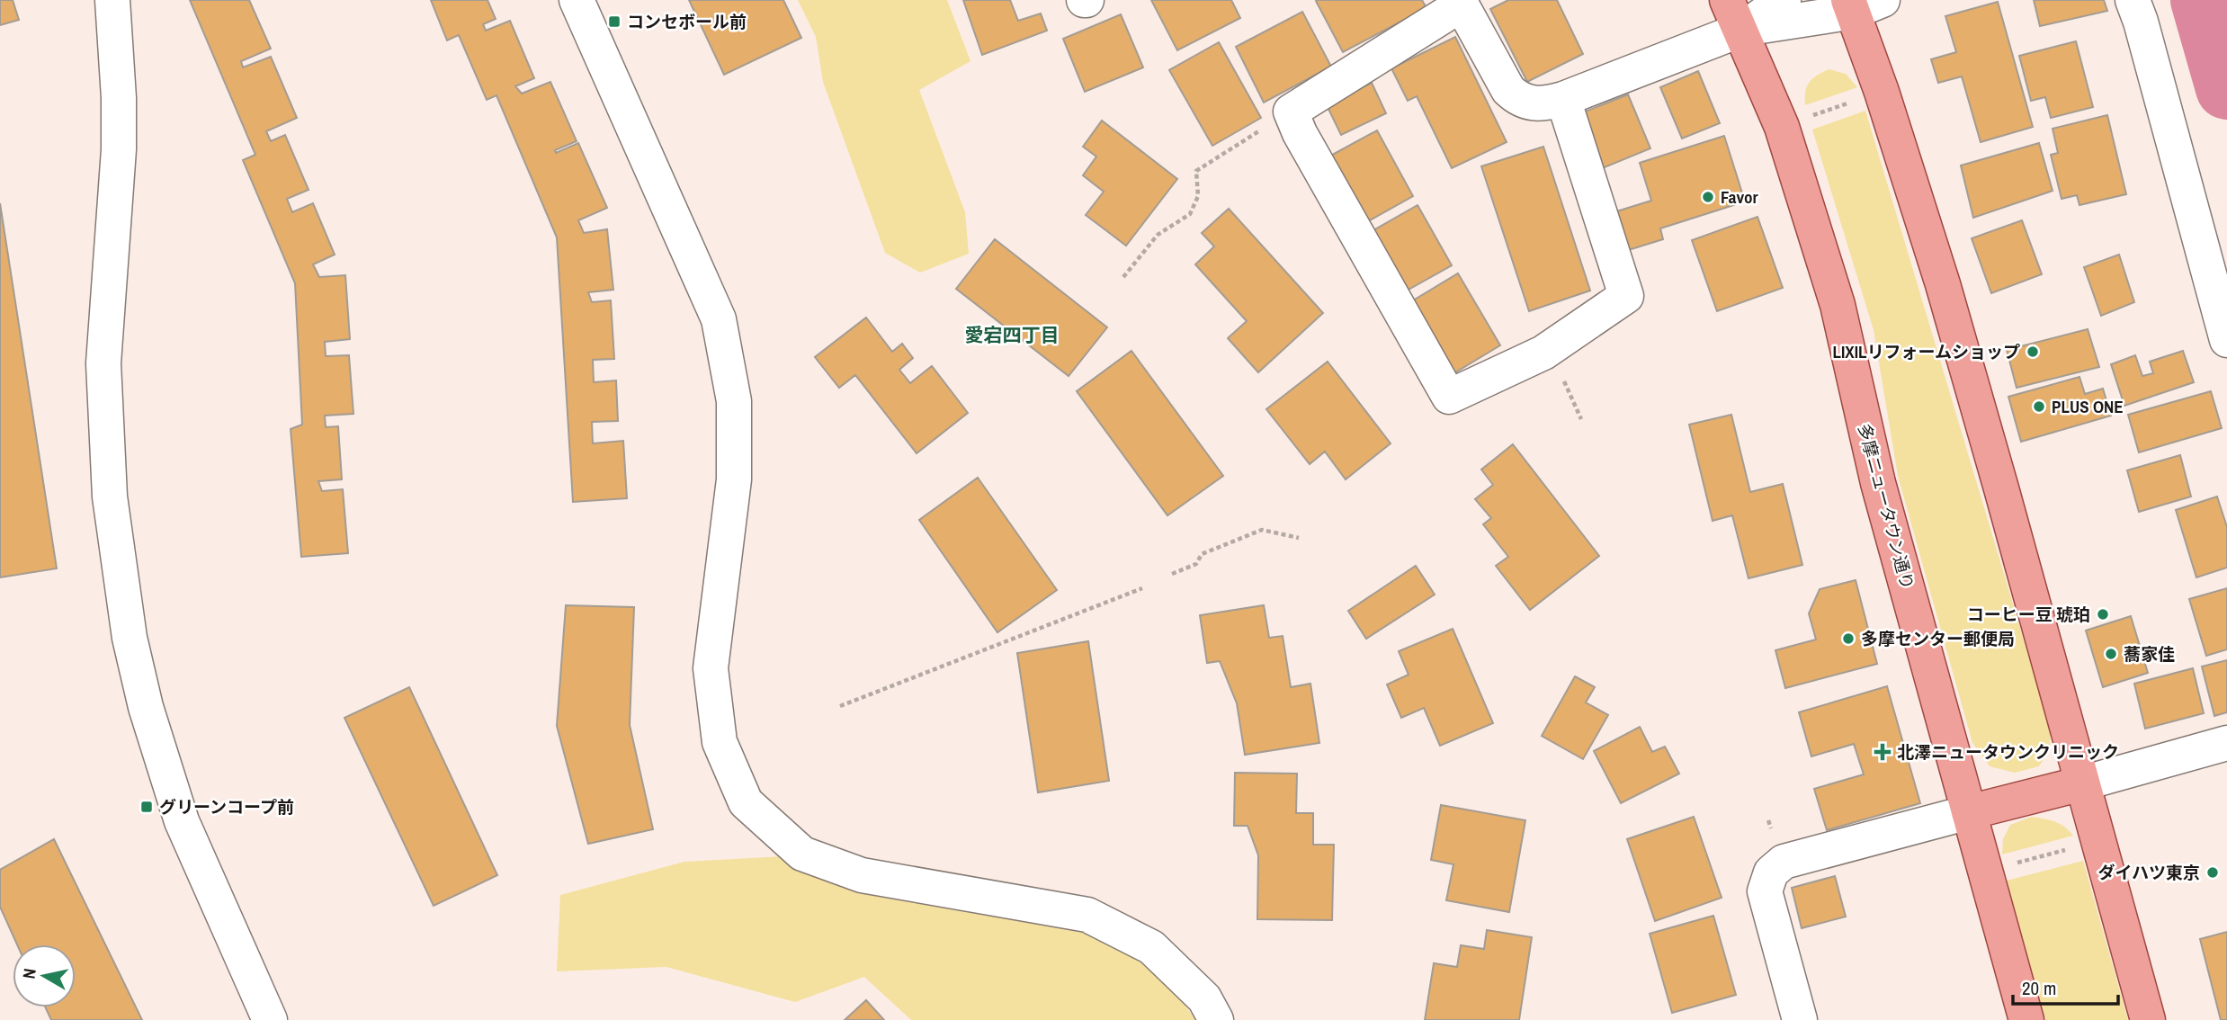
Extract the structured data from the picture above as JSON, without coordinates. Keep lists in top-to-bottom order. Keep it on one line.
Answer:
{"streets":{"main road":["多摩ニュータウン通り"]},"districts":["愛宕四丁目"],"places":{"transit":["コンセボール前","グリーンコープ前"],"other":["Favor","LIXILリフォームショップ","PLUS ONE","コーヒー豆 琥珀","多摩センター郵便局","蕎家佳","ダイハツ東京"],"health":["北澤ニュータウンクリニック"]},"scale_bar":"20 m","north":"left"}
